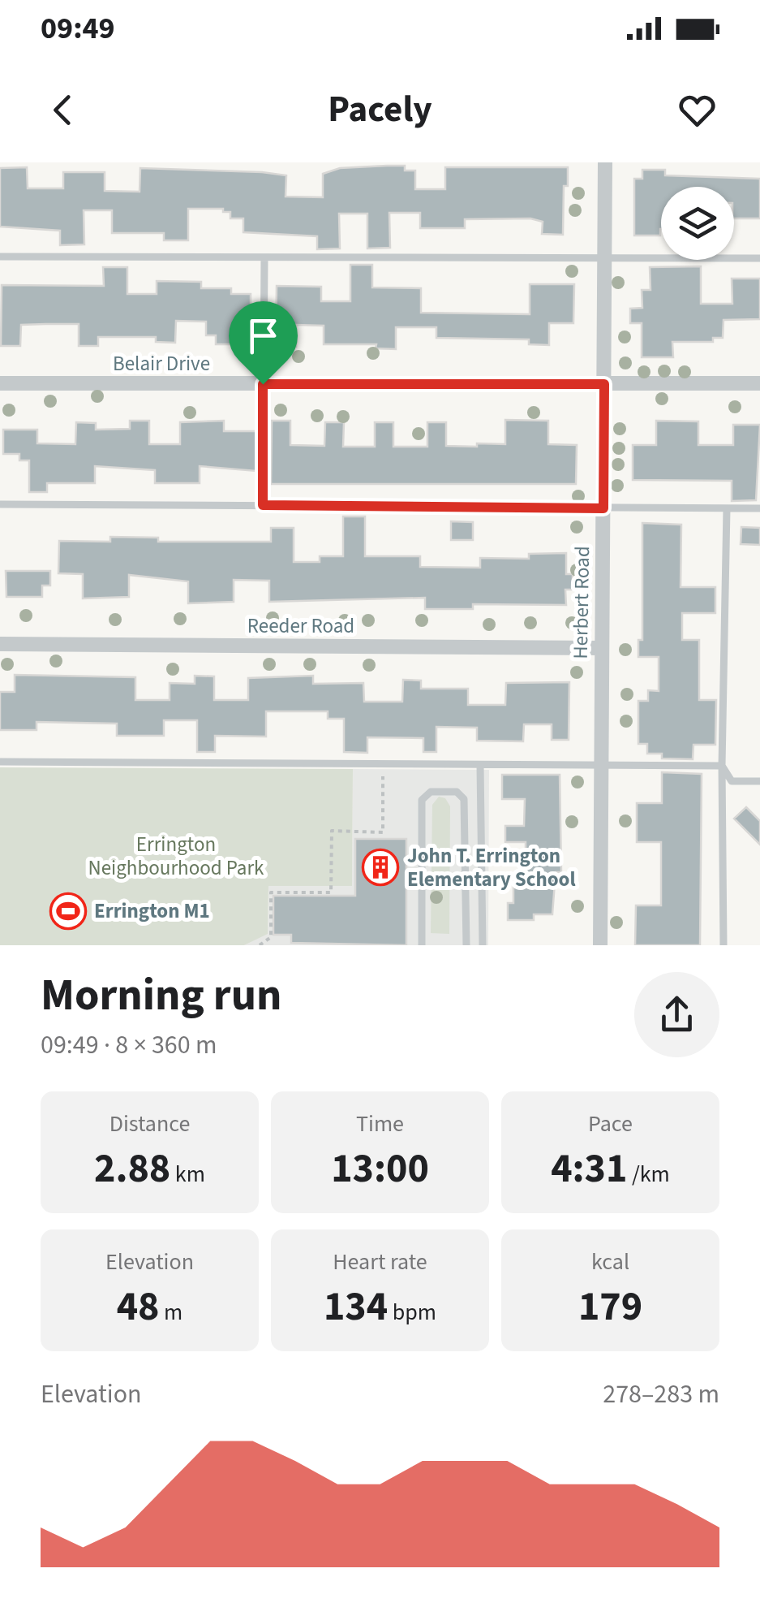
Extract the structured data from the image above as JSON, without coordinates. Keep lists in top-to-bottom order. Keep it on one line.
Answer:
{"streets":{"street":["Belair Drive","Herbert Road","Reeder Road"]},"crossings":[["Belair Drive","Herbert Road"],["Herbert Road","Reeder Road"]],"parks":["Errington Neighbourhood Park"],"places":{"building":["John T. Errington Elementary School"],"sports":["Errington M1"]},"page":{"status":"09:49","header":"Pacely","heading":["Morning run","09:49 · 8 × 360 m"],"stats":[["Distance","2.88 km"],["Time","13:00"],["Pace","4:31 /km"],["Elevation","48 m"],["Heart rate","134 bpm"],["kcal","179"]],"chart":["Elevation","278–283 m"]}}
